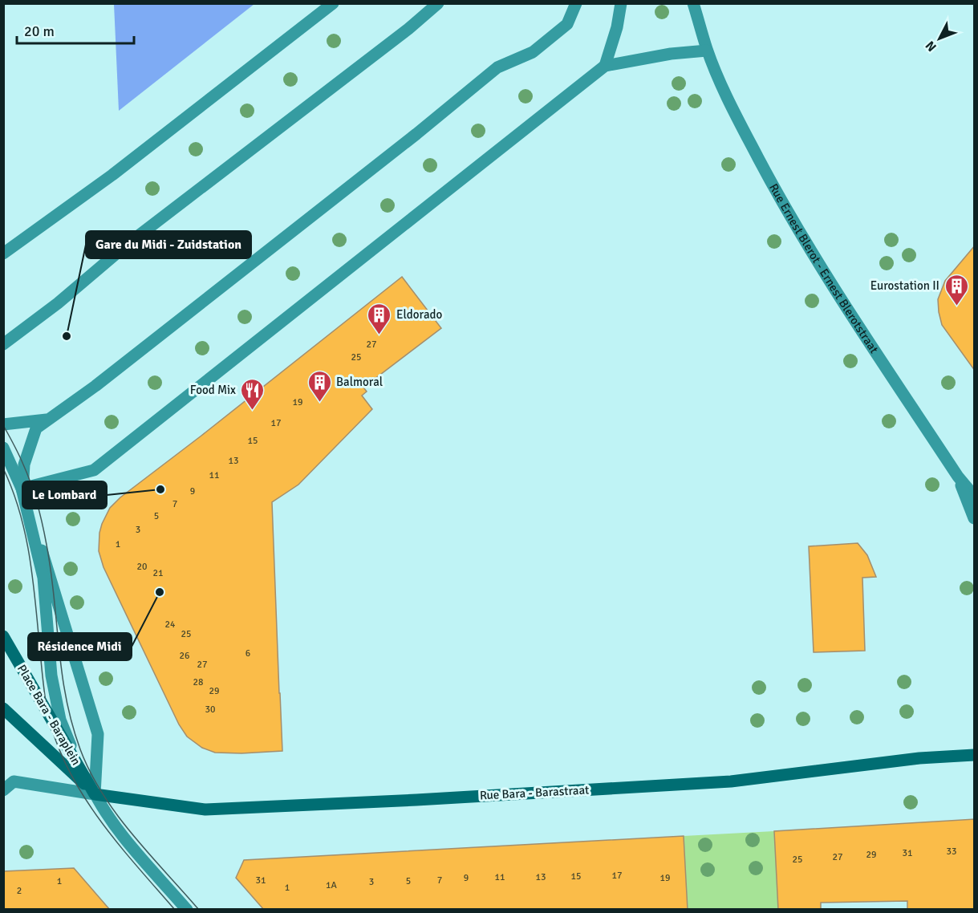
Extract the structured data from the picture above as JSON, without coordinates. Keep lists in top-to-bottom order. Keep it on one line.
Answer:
{"streets":{"main road":["Place Bara - Baraplein","Rue Bara - Barastraat"],"street":["Rue Ernest Blerot - Ernest Blerotstraat"]},"crossings":[["Place Bara - Baraplein","Rue Bara - Barastraat"]],"places":{"building":["Eurostation II","Eldorado","Balmoral"],"other":["Gare du Midi - Zuidstation","Le Lombard","Résidence Midi"],"restaurant":["Food Mix"]},"house_numbers":["27","25","19","17","15","13","11","9","7","5","3","1","20","21","24","25","6","26","27","28","29","30","33","31","29","27","25","17","15","11","13","9","19","31","7","1","5","3","1A","1","2"],"scale_bar":"20 m","north":"bottom left"}
